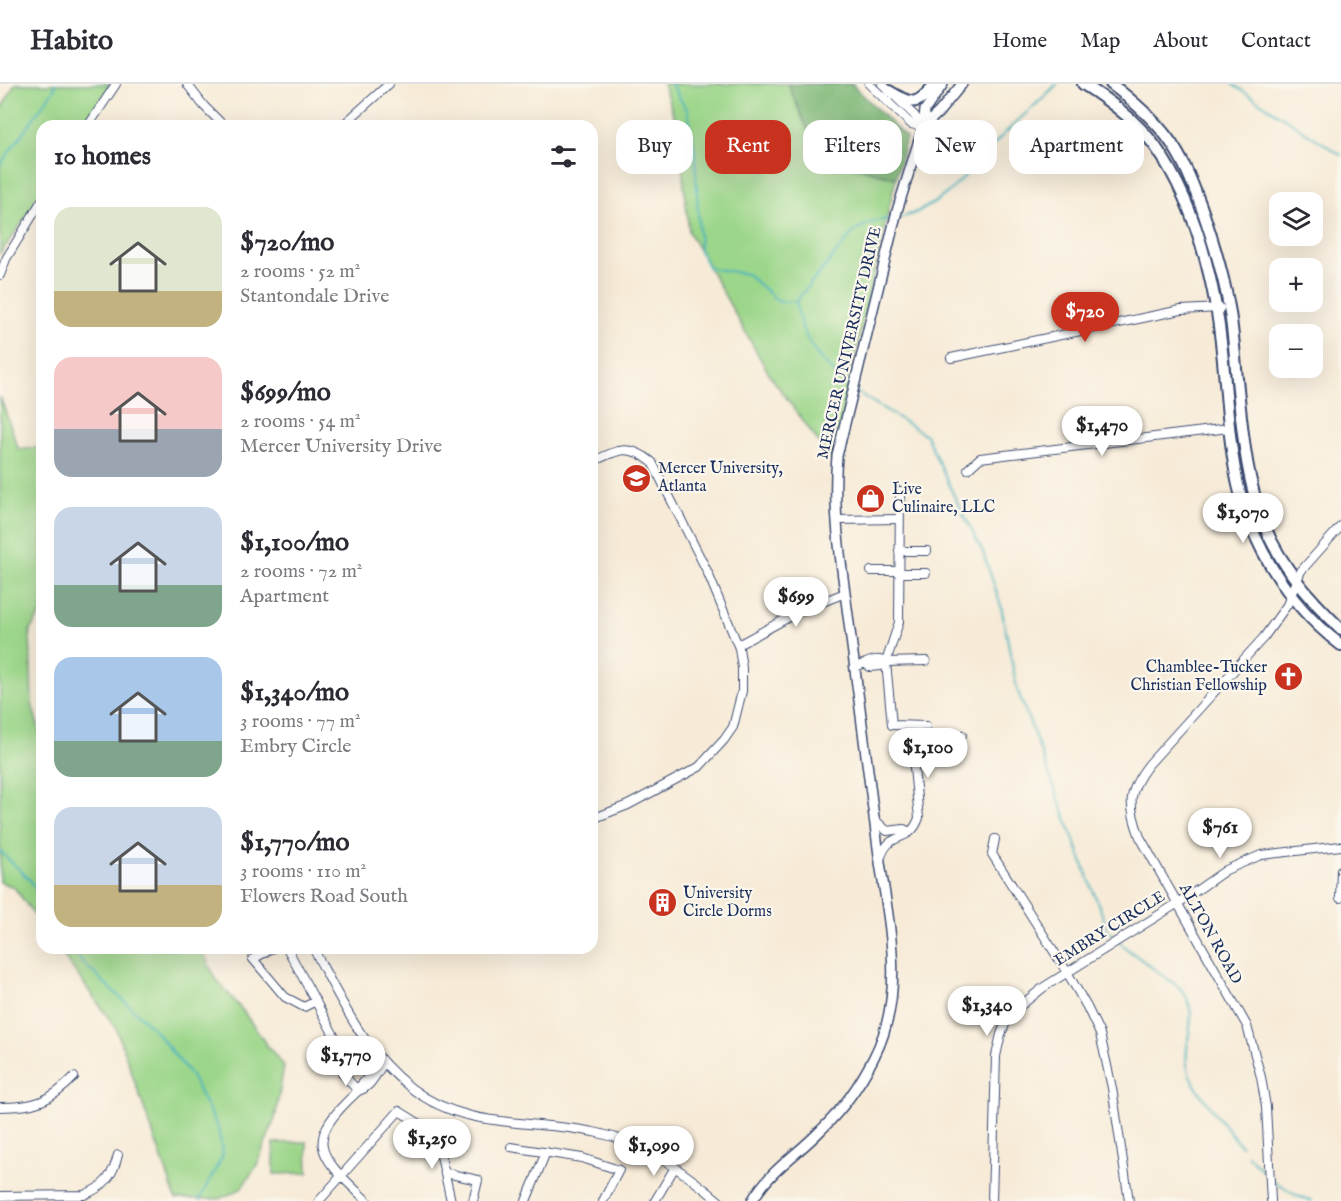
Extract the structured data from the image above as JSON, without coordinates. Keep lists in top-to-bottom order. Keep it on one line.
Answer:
{"streets":{"street":["MERCER UNIVERSITY DRIVE","EMBRY CIRCLE","ALTON ROAD"]},"crossings":[["EMBRY CIRCLE","ALTON ROAD"]],"places":{"school or university":["Mercer University, Atlanta"],"shop":["Live Culinaire, LLC"],"church":["Chamblee-Tucker Christian Fellowship"],"building":["University Circle Dorms"]},"page":{"header":"Habito","nav":["Home","Map","About","Contact"],"chip":["Buy","Rent","Filters","New","Apartment"],"heading":"10 homes","map_buttons":["+","−"],"list":[{"name":"$720/mo","note":"2 rooms · 52 m² · Stantondale Drive"},{"name":"$699/mo","note":"2 rooms · 54 m² · Mercer University Drive"},{"name":"$1,100/mo","note":"2 rooms · 72 m² · Apartment"},{"name":"$1,340/mo","note":"3 rooms · 77 m² · Embry Circle"},{"name":"$1,770/mo","note":"3 rooms · 110 m² · Flowers Road South"}],"price":["$720","$1,470","$1,070","$699","$1,100","$761","$1,340","$1,770","$1,250","$1,090"]}}
